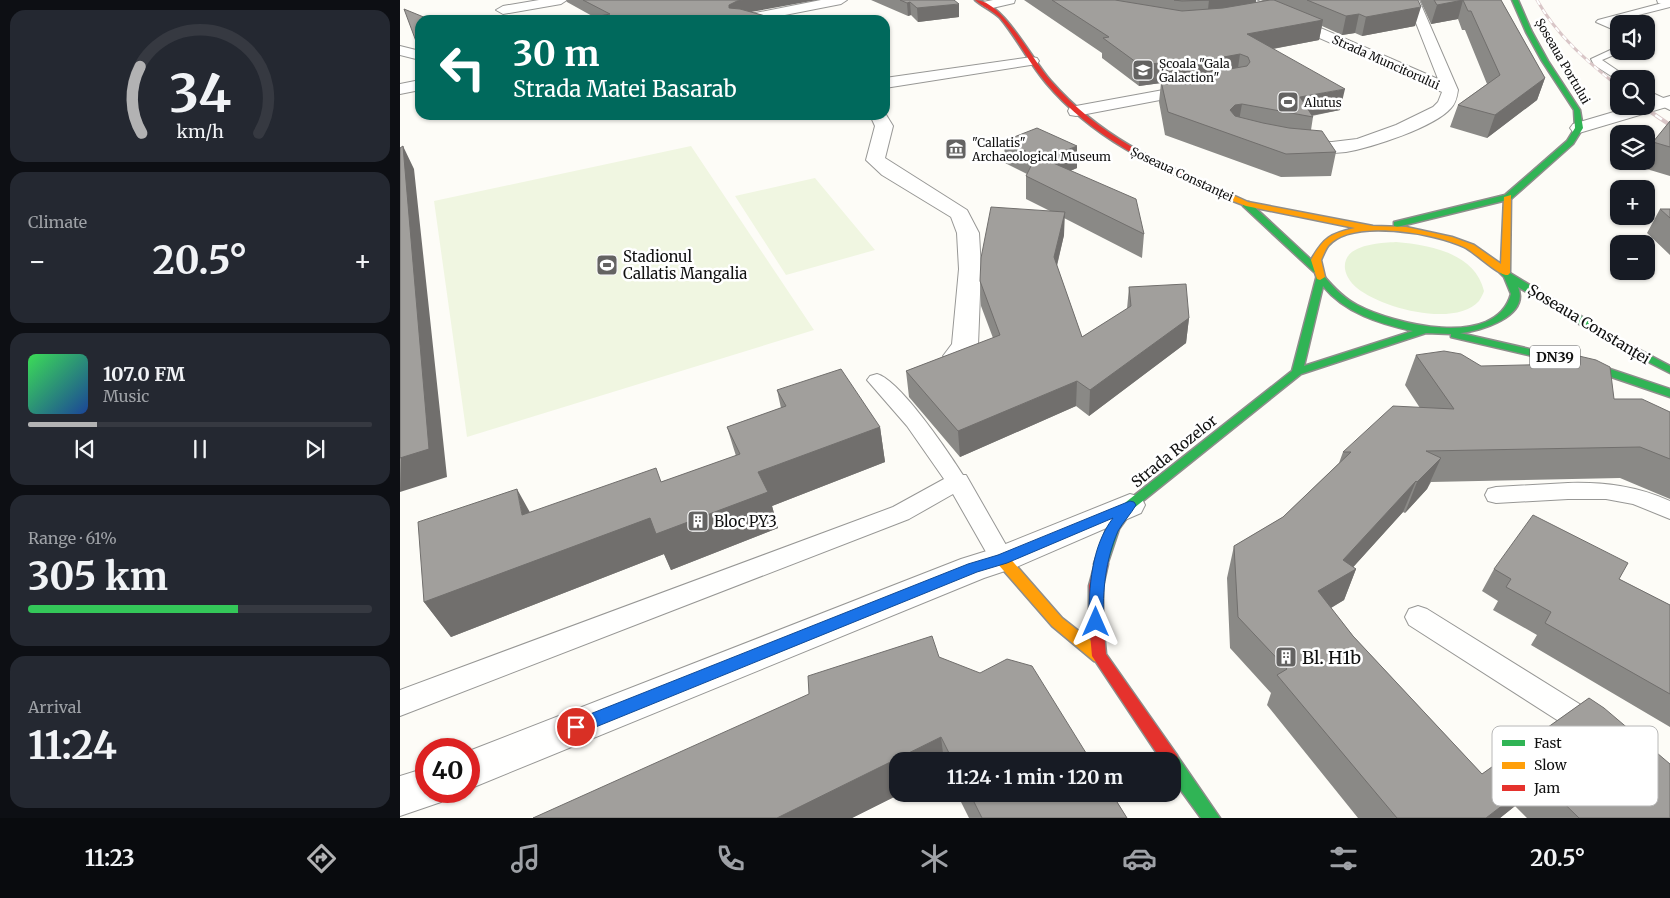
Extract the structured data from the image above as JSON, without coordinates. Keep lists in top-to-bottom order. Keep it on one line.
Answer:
{"streets":{"main road":["Șoseaua Portului","Șoseaua Constanței","DN39","Strada Rozelor"],"street":["Strada Muncitorului"]},"crossings":[["Șoseaua Portului","Șoseaua Constanței"],["Șoseaua Constanței","Strada Rozelor"]],"places":{"school or university":["Școala \"Gala Galaction\""],"sports":["Alutus","Stadionul Callatis Mangalia"],"museum":["\"Callatis\" Archaeological Museum"],"building":["Bloc PY3","Bl. H1b"]},"legend":["Fast","Slow","Jam"],"page":{"map_buttons":["+","−"],"turn":["30 m","Strada Matei Basarab"],"tile":["Climate",["Range · 61%","305 km"],["Arrival","11:24"]],"heat":["−","20.5°","+"],"song":["107.0 FM","Music"],"limit":"40","trip":"11:24 · 1 min · 120 m","tabs":["11:23","20.5°"],"gauge":["34","km/h"]}}
